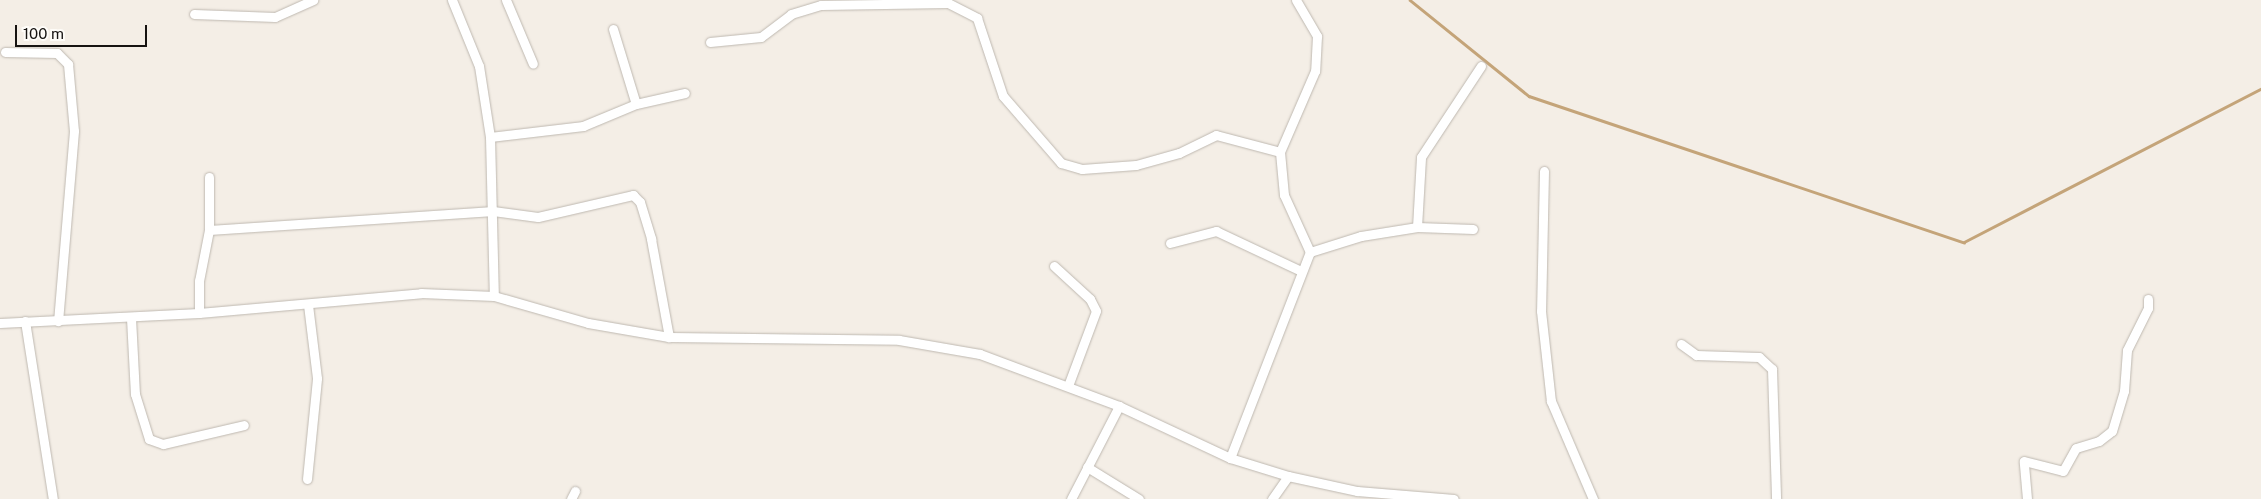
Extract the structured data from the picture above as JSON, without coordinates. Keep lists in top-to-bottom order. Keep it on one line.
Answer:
{"scale_bar":"100 m"}
